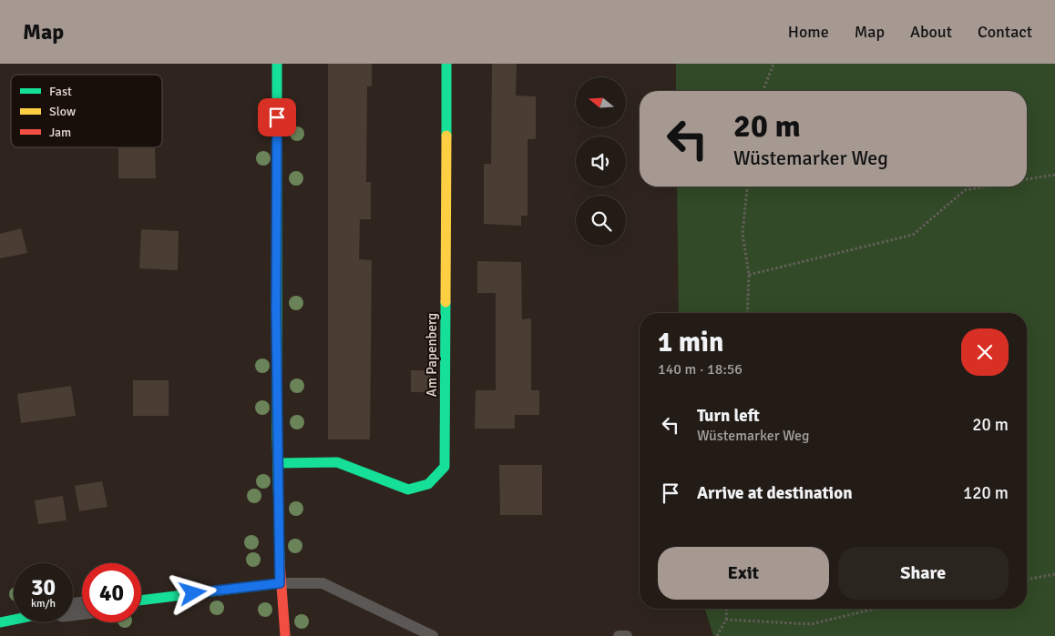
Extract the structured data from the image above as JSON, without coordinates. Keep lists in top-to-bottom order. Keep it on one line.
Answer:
{"streets":{"street":["Am Papenberg"]},"legend":["Fast","Slow","Jam"],"north":"left","page":{"header":"Map","nav":["Home","Map","About","Contact"],"turn":["20 m","Wüstemarker Weg"],"heading":["1 min","140 m · 18:56"],"list":[{"name":"Turn left","note":"Wüstemarker Weg","value":"20 m"},{"name":"Arrive at destination","value":"120 m"}],"buttons":["Exit","Share"],"speed":"30 km/h","limit":"40"}}
